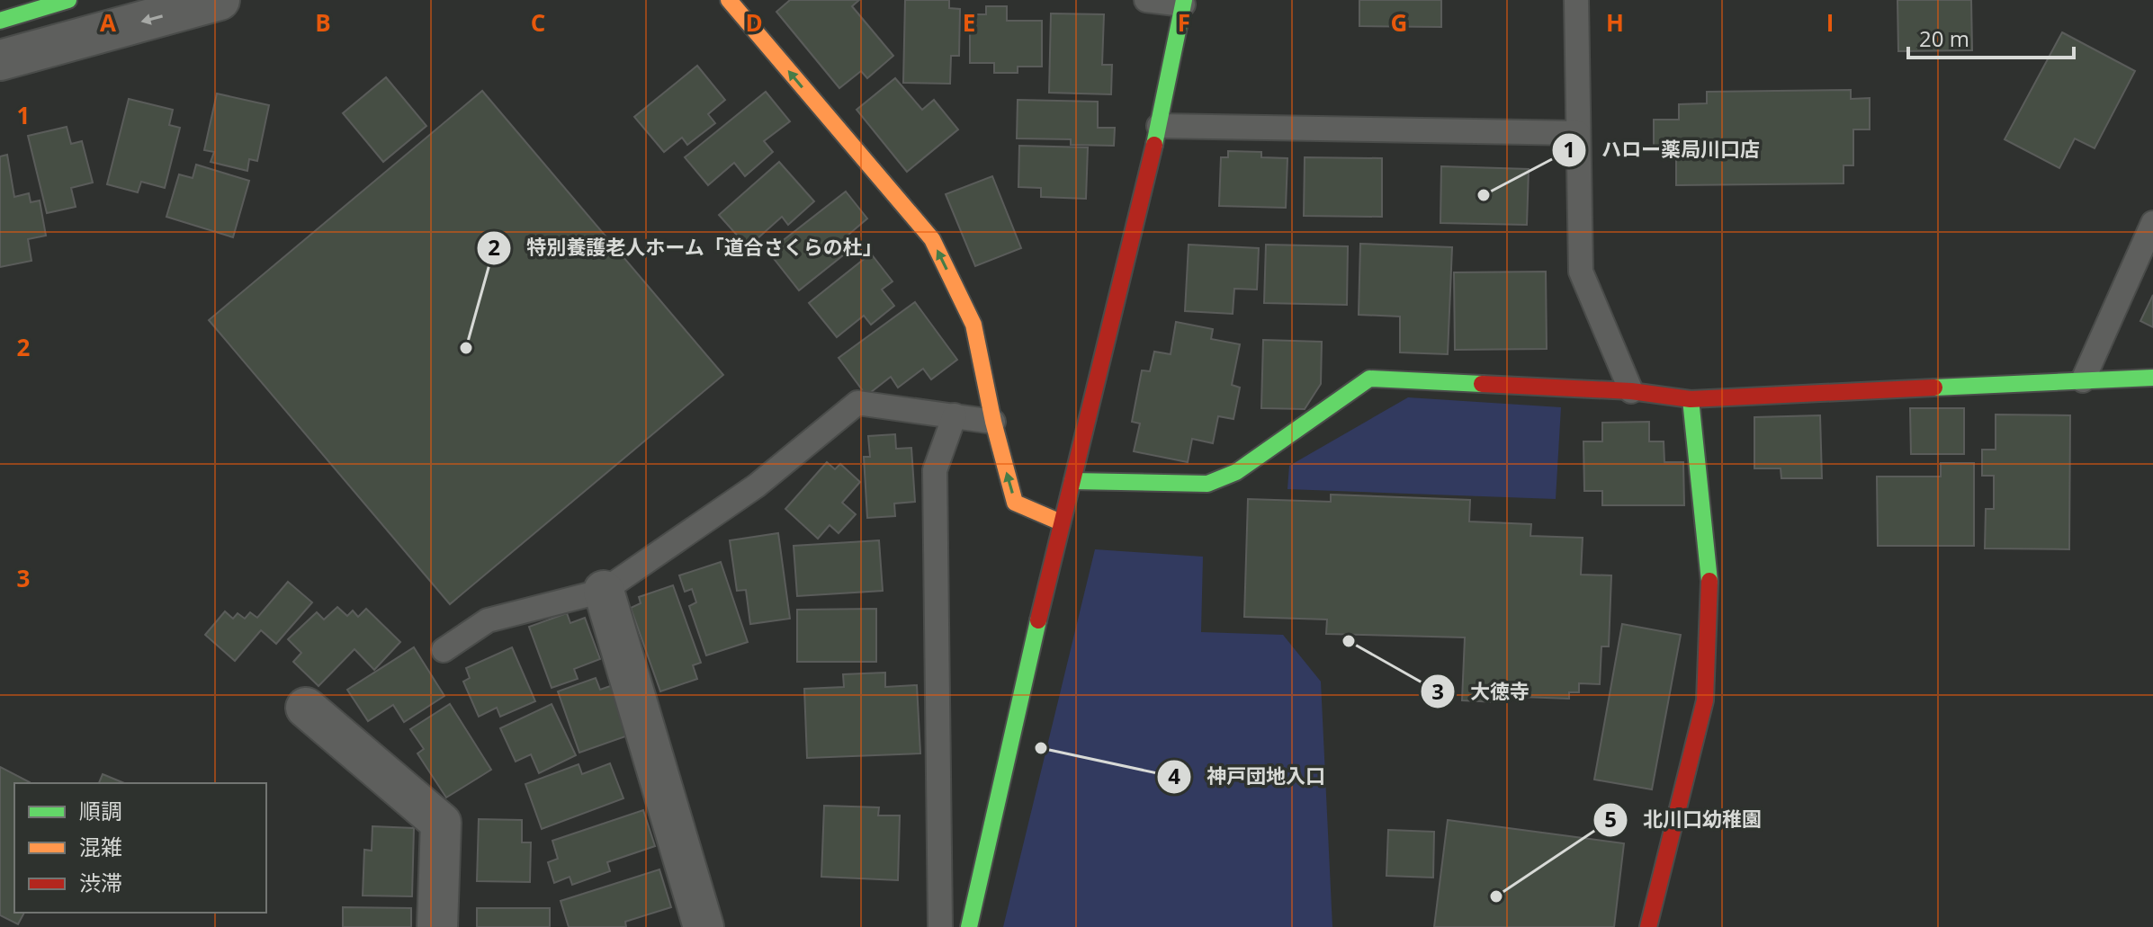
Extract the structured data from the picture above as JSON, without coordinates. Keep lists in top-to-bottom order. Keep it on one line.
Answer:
{"places":["ハロー薬局川口店","特別養護老人ホーム「道合さくらの杜」","大徳寺","神戸団地入口","北川口幼稚園"],"legend":["順調","混雑","渋滞"],"scale_bar":"20 m","grid":{"columns":["A","B","C","D","E","F","G","H","I"],"rows":["1","2","3"]}}
